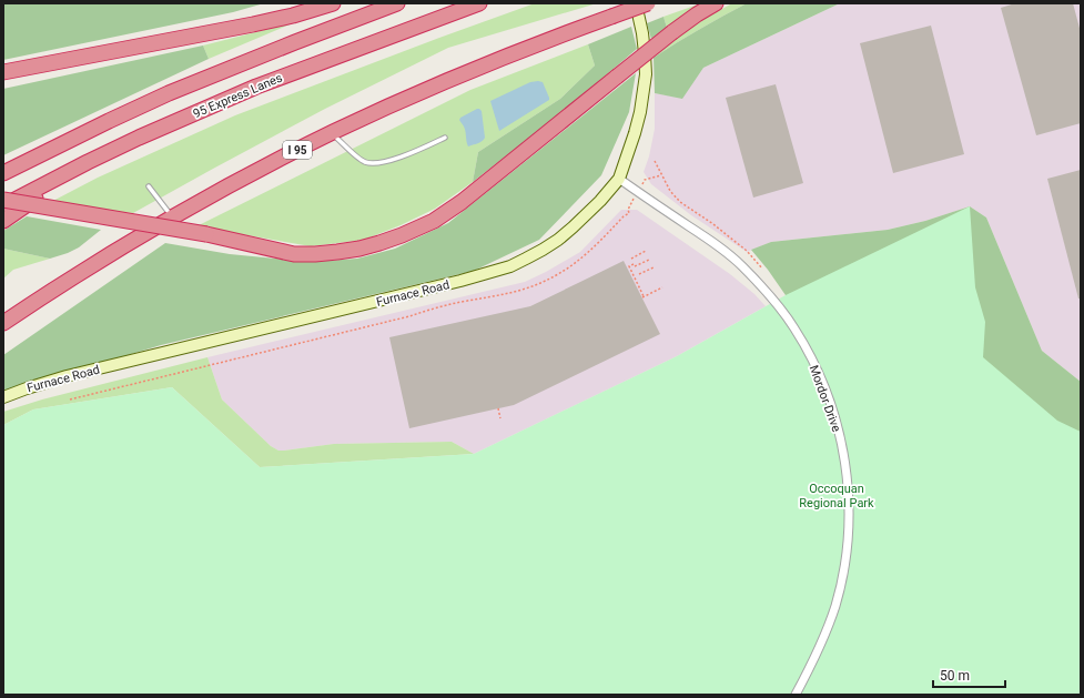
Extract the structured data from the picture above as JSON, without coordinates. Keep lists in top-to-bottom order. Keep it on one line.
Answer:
{"streets":{"highway":["95 Express Lanes","I 95"],"main road":["Furnace Road"],"street":["Mordor Drive"]},"crossings":[["Furnace Road","Mordor Drive"]],"parks":["Occoquan Regional Park"],"scale_bar":"50 m"}
